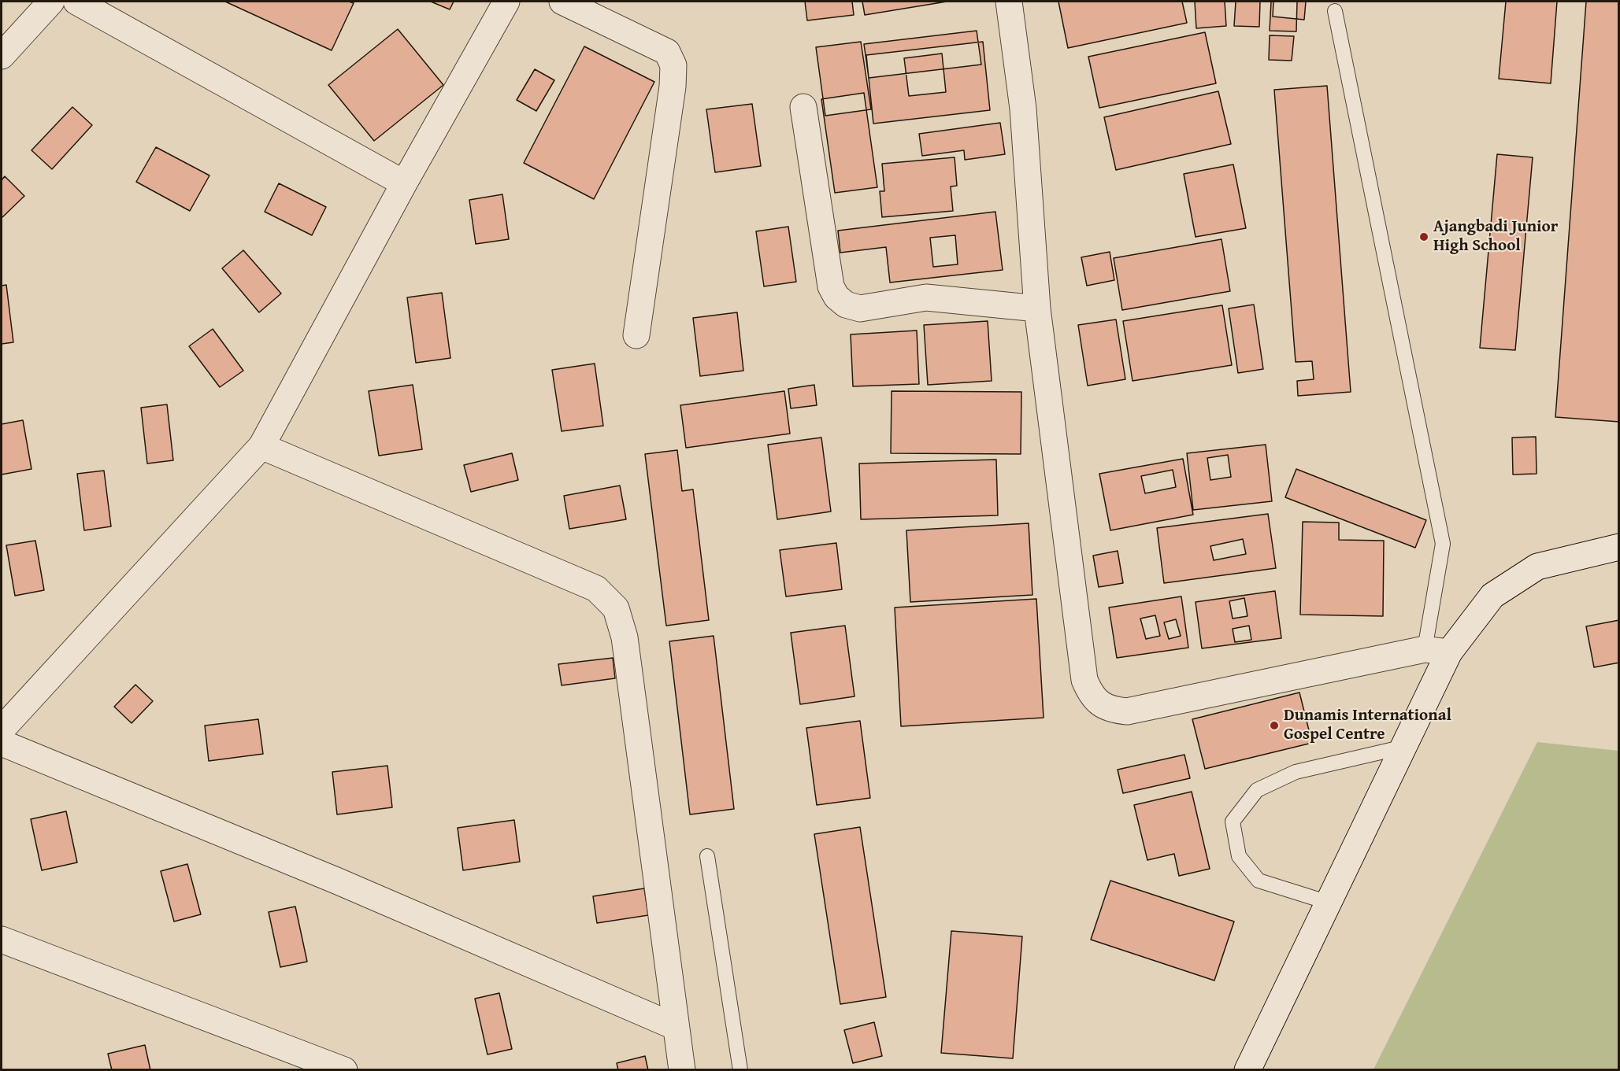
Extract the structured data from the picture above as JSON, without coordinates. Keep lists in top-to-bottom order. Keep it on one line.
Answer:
{"places":["Ajangbadi Junior High School","Dunamis International Gospel Centre"]}
